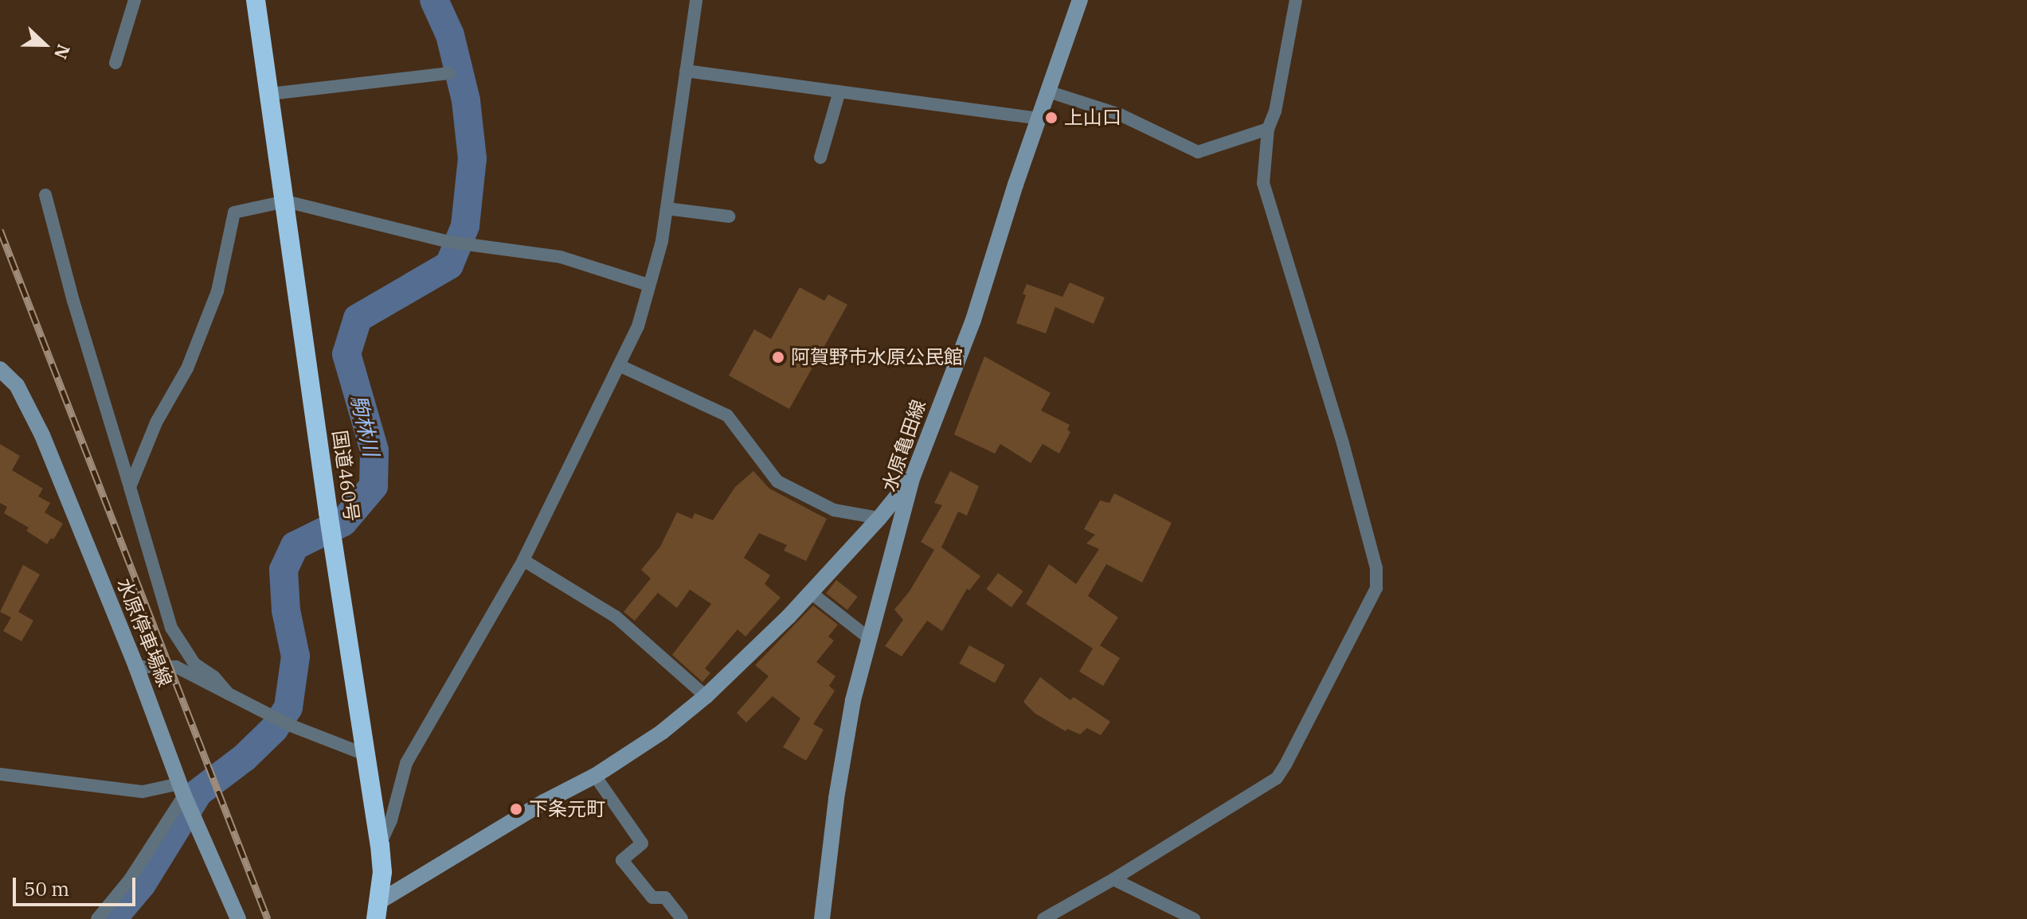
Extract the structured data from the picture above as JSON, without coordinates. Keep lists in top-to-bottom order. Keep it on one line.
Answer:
{"streets":{"highway":["国道460号"],"main road":["水原亀田線","水原停車場線"]},"water":["駒林川"],"places":["上山口","阿賀野市水原公民館","下条元町"],"scale_bar":"50 m","north":"right"}
